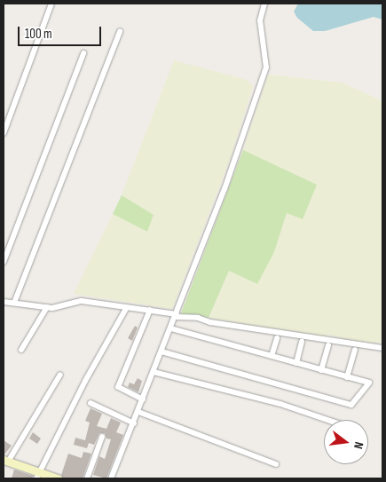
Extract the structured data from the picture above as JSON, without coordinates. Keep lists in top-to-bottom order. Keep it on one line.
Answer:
{"scale_bar":"100 m","north":"right"}
